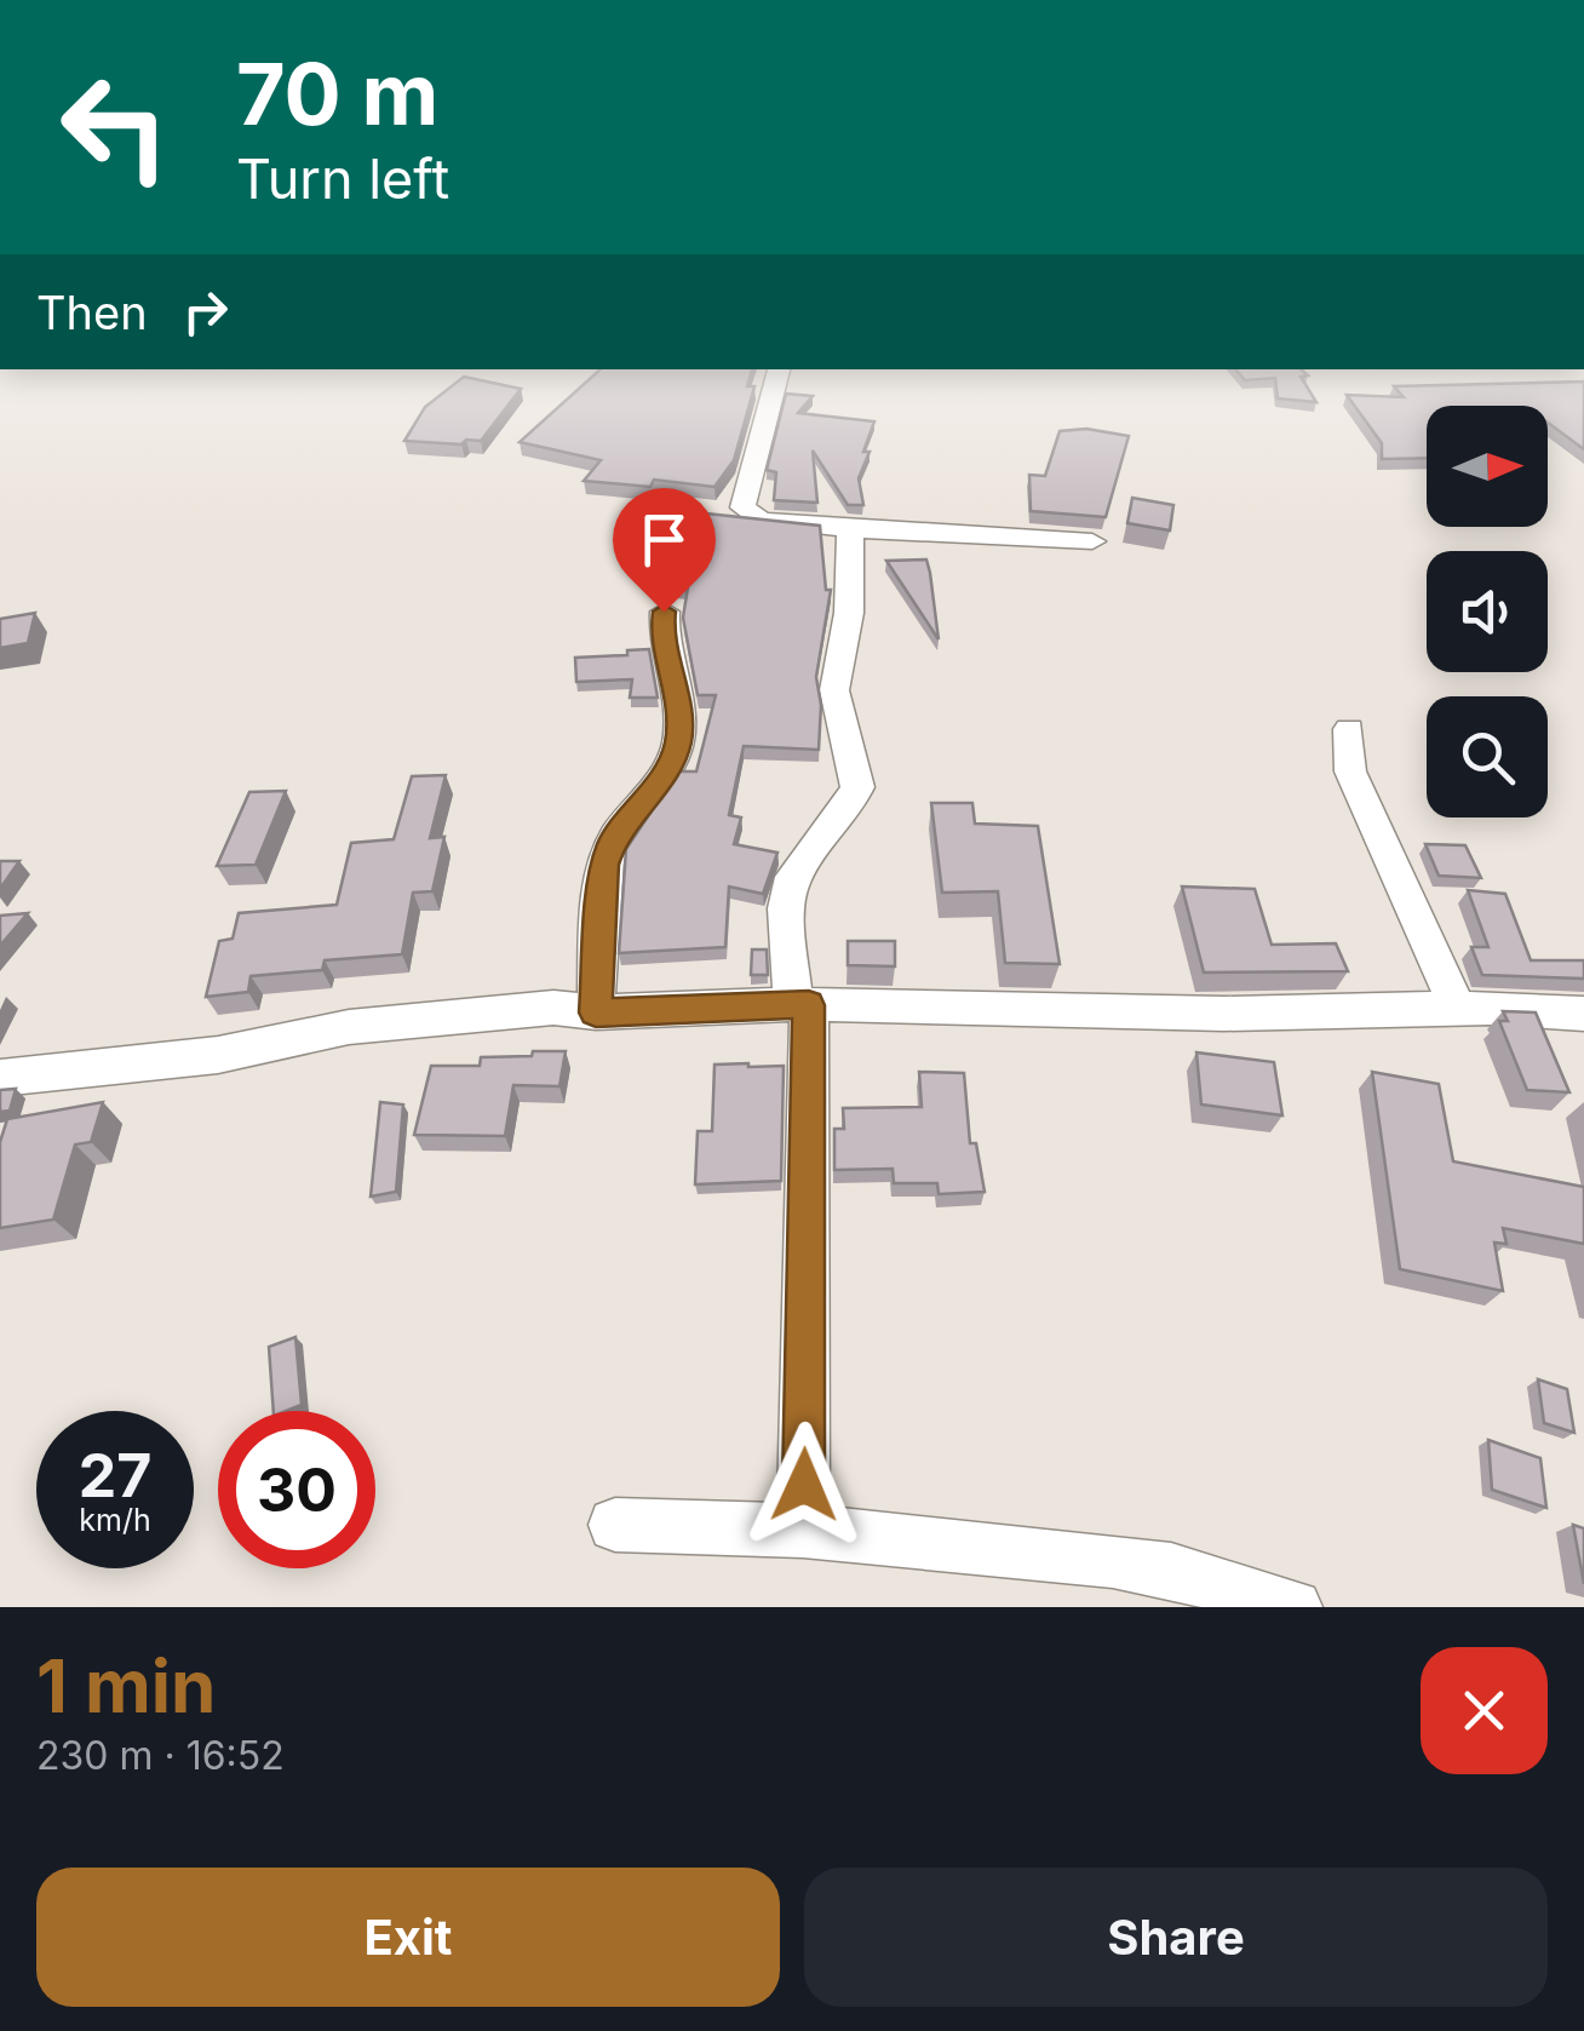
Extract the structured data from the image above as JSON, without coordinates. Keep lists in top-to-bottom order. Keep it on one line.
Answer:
{"north":"right","page":{"turn":["70 m","Turn left"],"then":"Then","speed":"27 km/h","limit":"30","heading":["1 min","230 m · 16:52"],"buttons":["Exit","Share"]}}
